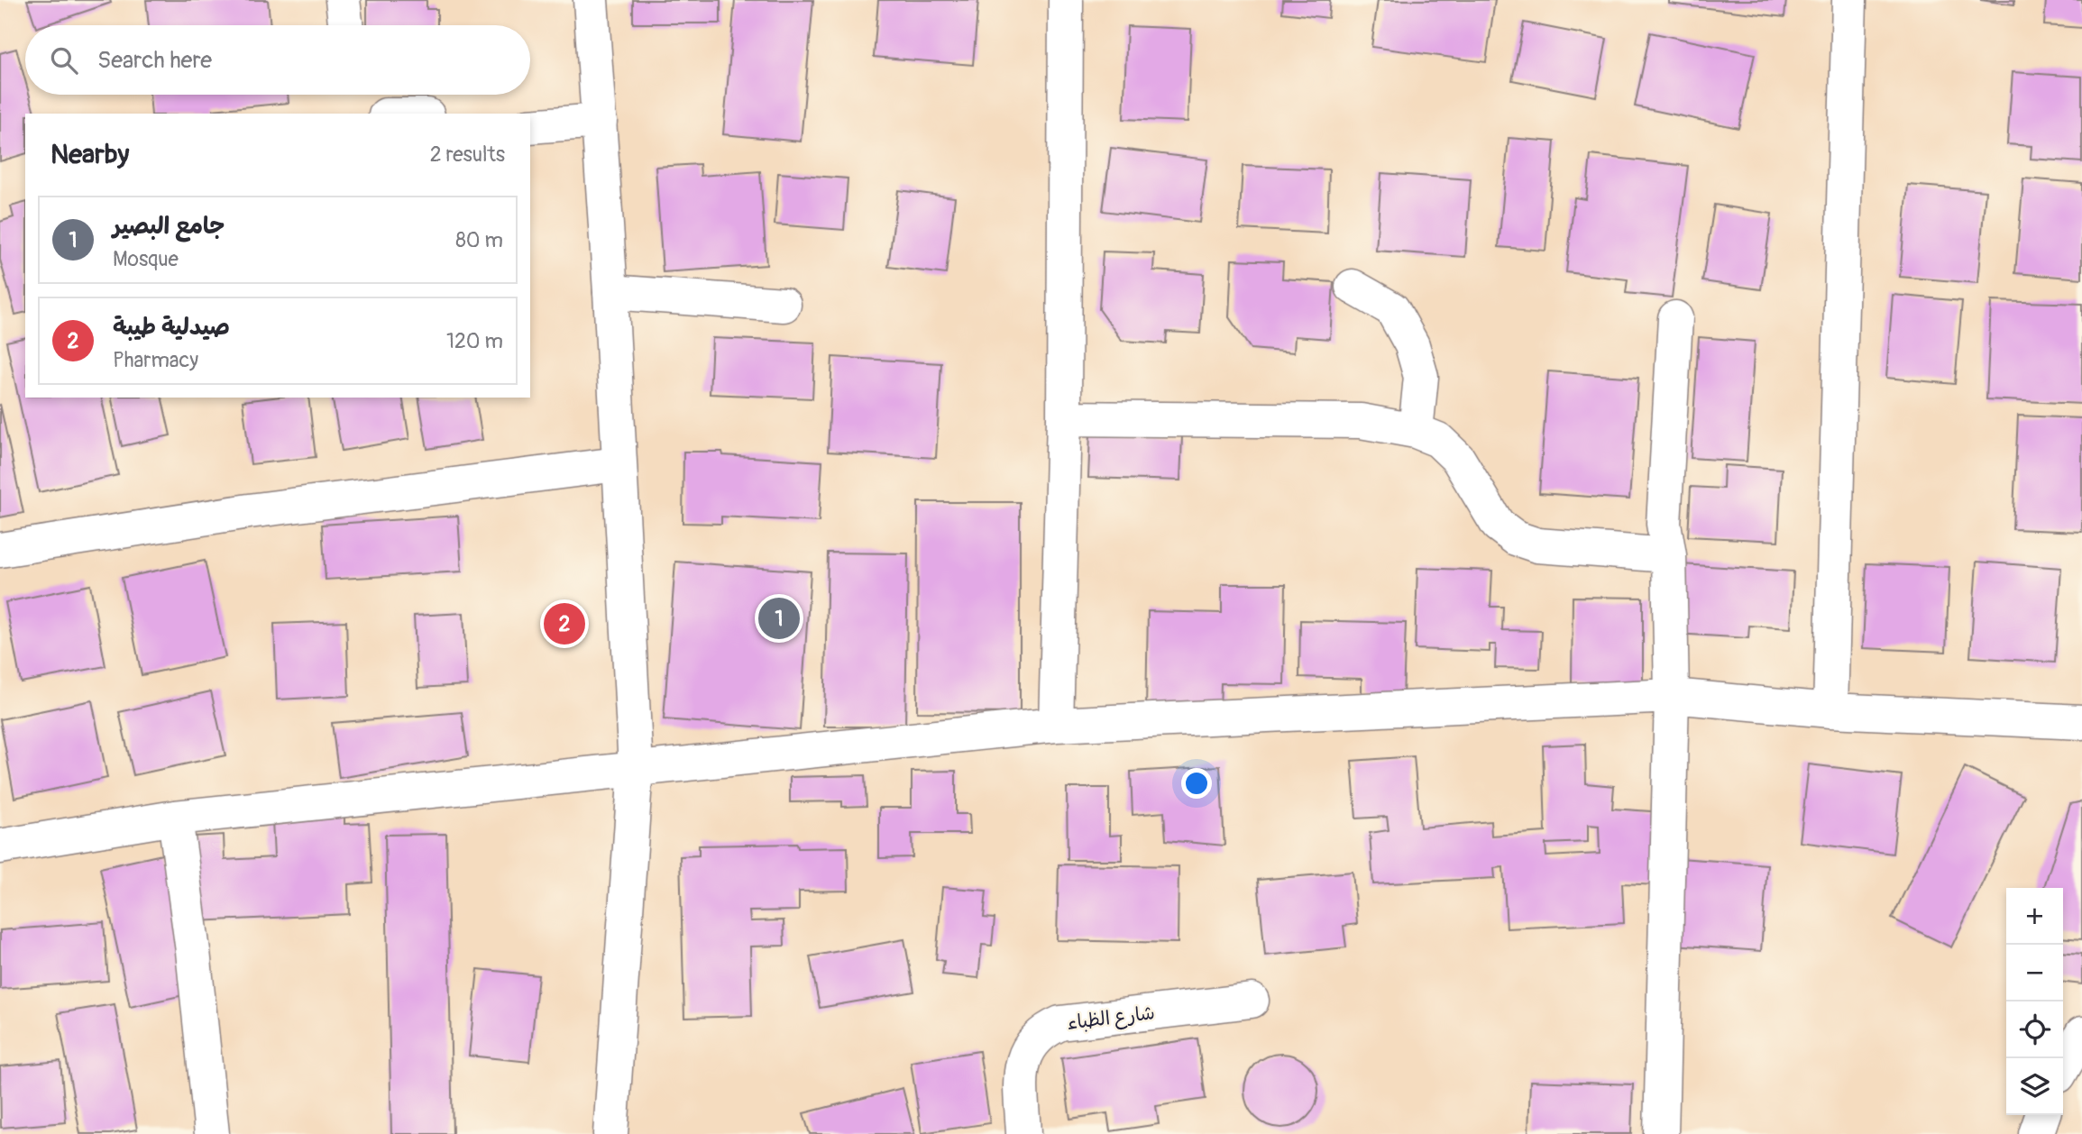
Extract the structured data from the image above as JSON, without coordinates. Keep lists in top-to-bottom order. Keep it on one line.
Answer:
{"streets":{"street":["شارع الظباء"]},"page":{"search":"Search here","heading":["Nearby","2 results"],"list":[{"mark":"1","name":"جامع البصير","note":"Mosque","value":"80 m"},{"mark":"2","name":"صيدلية طيبة","note":"Pharmacy","value":"120 m"}],"pins":["1","2"],"map_buttons":["+","−"]}}
